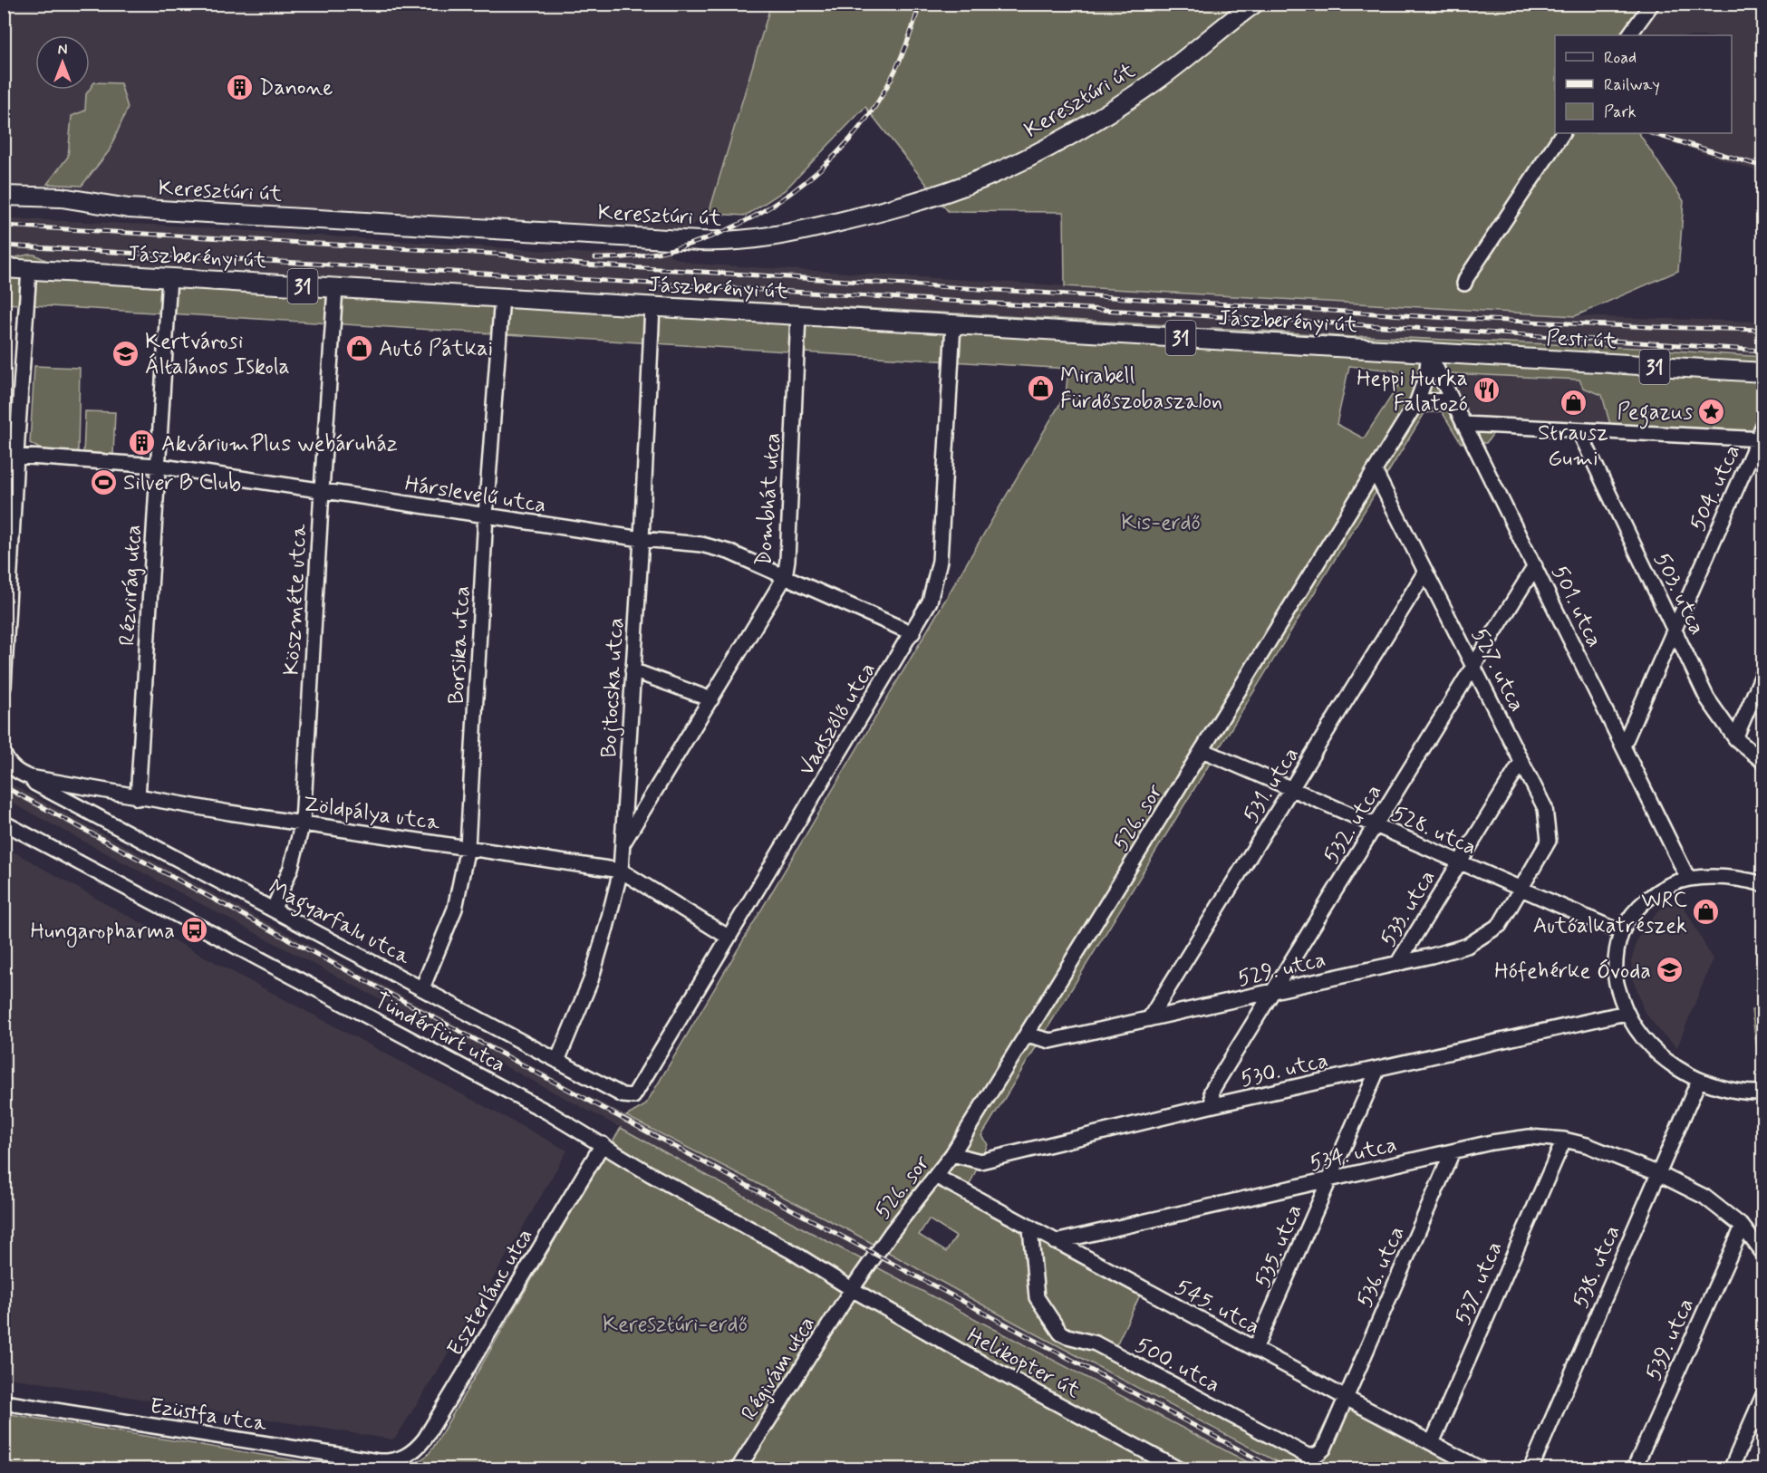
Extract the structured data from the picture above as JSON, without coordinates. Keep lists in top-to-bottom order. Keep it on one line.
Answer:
{"streets":{"main road":["Keresztúri út","Jászberényi út","31","Pesti út"],"street":["504. utca","Hárslevelű utca","Dombhát utca","Rézvirág utca","503. utca","Köszméte utca","501. utca","Borsika utca","527. utca","Bojtocska utca","Vadszőlő utca","531. utca","Zöldpálya utca","526. sor","532. utca","528. utca","533. utca","Magyarfalu utca","529. utca","Tündérfürt utca","530. utca","534. utca","535. utca","536. utca","538. utca","537. utca","Eszterlánc utca","545. utca","539. utca","Helikopter út","500. utca","Régivám utca","Ezüstfa utca"]},"crossings":[["Jászberényi út","Pesti út"],["Jászberényi út","Dombhát utca"],["Jászberényi út","Rézvirág utca"],["Jászberényi út","Köszméte utca"],["Jászberényi út","501. utca"],["Jászberényi út","Borsika utca"],["Jászberényi út","Bojtocska utca"],["Jászberényi út","Vadszőlő utca"],["Jászberényi út","526. sor"],["Pesti út","501. utca"],["Pesti út","526. sor"],["504. utca","503. utca"],["504. utca","501. utca"],["Hárslevelű utca","Dombhát utca"],["Hárslevelű utca","Rézvirág utca"],["Hárslevelű utca","Köszméte utca"],["Hárslevelű utca","Borsika utca"],["Hárslevelű utca","Bojtocska utca"],["Hárslevelű utca","Vadszőlő utca"],["Dombhát utca","Bojtocska utca"],["Rézvirág utca","Zöldpálya utca"],["Köszméte utca","Zöldpálya utca"],["Köszméte utca","Magyarfalu utca"],["501. utca","526. sor"],["501. utca","532. utca"],["Borsika utca","Zöldpálya utca"],["Borsika utca","Magyarfalu utca"],["527. utca","531. utca"],["527. utca","526. sor"],["527. utca","532. utca"],["527. utca","528. utca"],["527. utca","533. utca"],["527. utca","529. utca"],["Bojtocska utca","Zöldpálya utca"],["Bojtocska utca","Magyarfalu utca"],["Vadszőlő utca","Zöldpálya utca"],["Vadszőlő utca","Magyarfalu utca"],["531. utca","528. utca"],["531. utca","529. utca"],["Zöldpálya utca","Magyarfalu utca"],["526. sor","528. utca"],["526. sor","529. utca"],["526. sor","Tündérfürt utca"],["526. sor","530. utca"],["526. sor","545. utca"],["526. sor","Helikopter út"],["526. sor","Régivám utca"],["532. utca","528. utca"],["532. utca","529. utca"],["532. utca","530. utca"],["528. utca","533. utca"],["528. utca","529. utca"],["533. utca","529. utca"],["Tündérfürt utca","Eszterlánc utca"],["Tündérfürt utca","Helikopter út"],["Tündérfürt utca","Régivám utca"],["530. utca","535. utca"],["534. utca","535. utca"],["534. utca","536. utca"],["534. utca","538. utca"],["534. utca","537. utca"],["534. utca","545. utca"],["534. utca","539. utca"],["535. utca","545. utca"],["536. utca","545. utca"],["536. utca","500. utca"],["537. utca","545. utca"],["Eszterlánc utca","Ezüstfa utca"],["545. utca","500. utca"],["Helikopter út","Régivám utca"]],"parks":["Kis-erdő","Keresztúri-erdő"],"places":{"building":["Danone","AkváriumPlus webáruház"],"shop":["Autó Pátkai","Mirabell Fürdőszobaszalon","Strausz Gumi","WRC Autóalkatrészek"],"school or university":["Kertvárosi Általános Iskola","Hófehérke Óvoda"],"restaurant":["Heppi Hurka Falatozó"],"place":["Pegazus"],"sports":["Silver B Club"],"bus stop":["Hungaropharma"]},"legend":["Road","Railway","Park"],"north":"top"}
